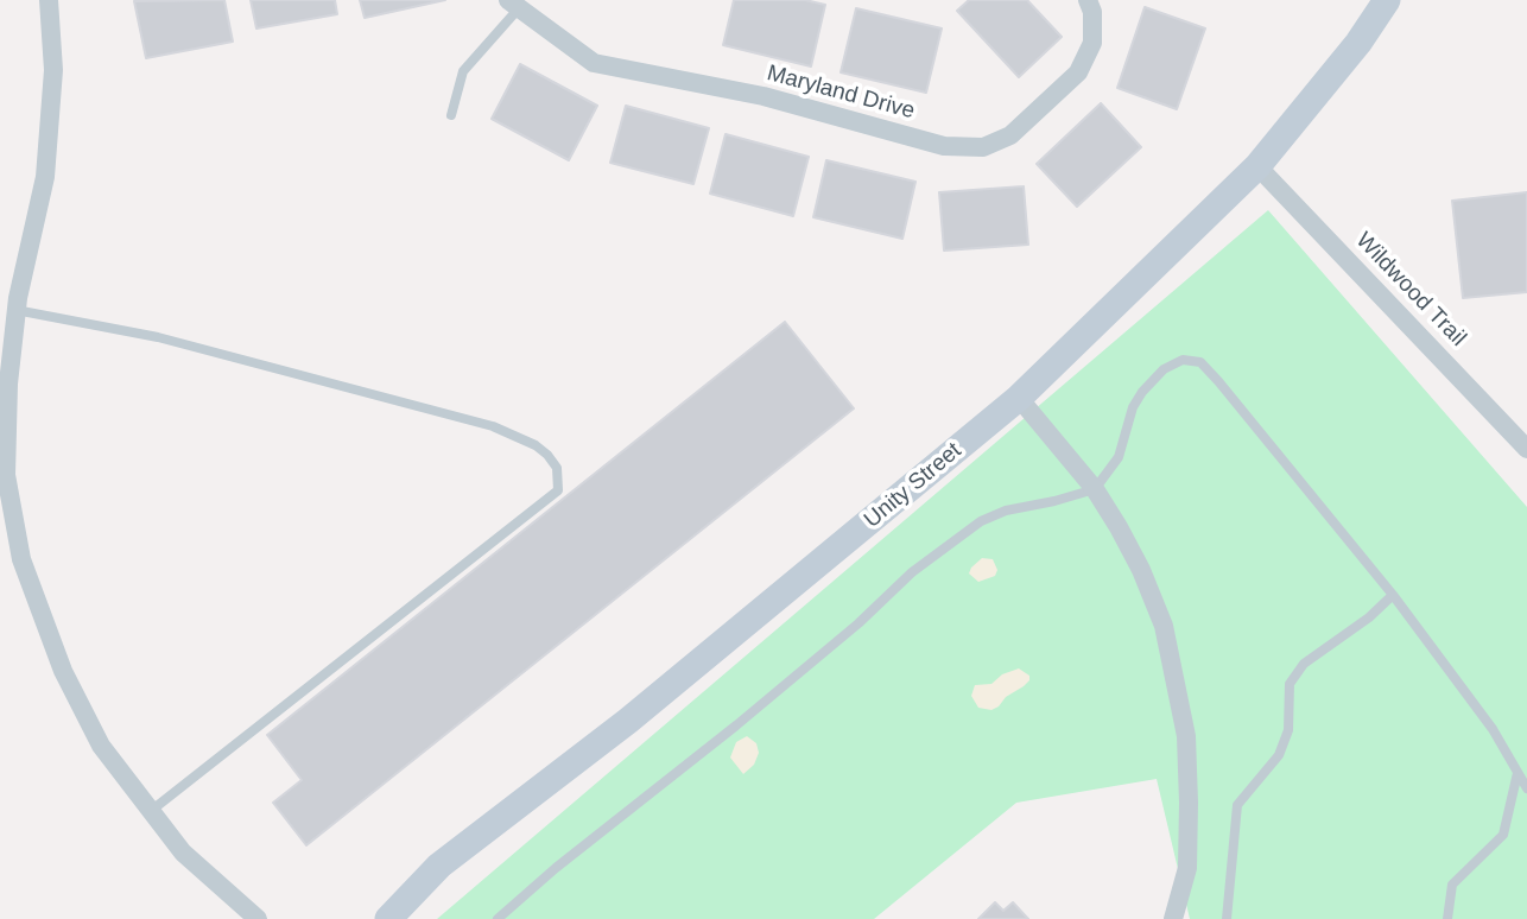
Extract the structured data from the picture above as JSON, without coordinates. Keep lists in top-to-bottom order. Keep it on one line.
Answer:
{"streets":{"street":["Maryland Drive","Wildwood Trail","Unity Street"]},"crossings":[["Wildwood Trail","Unity Street"]]}
